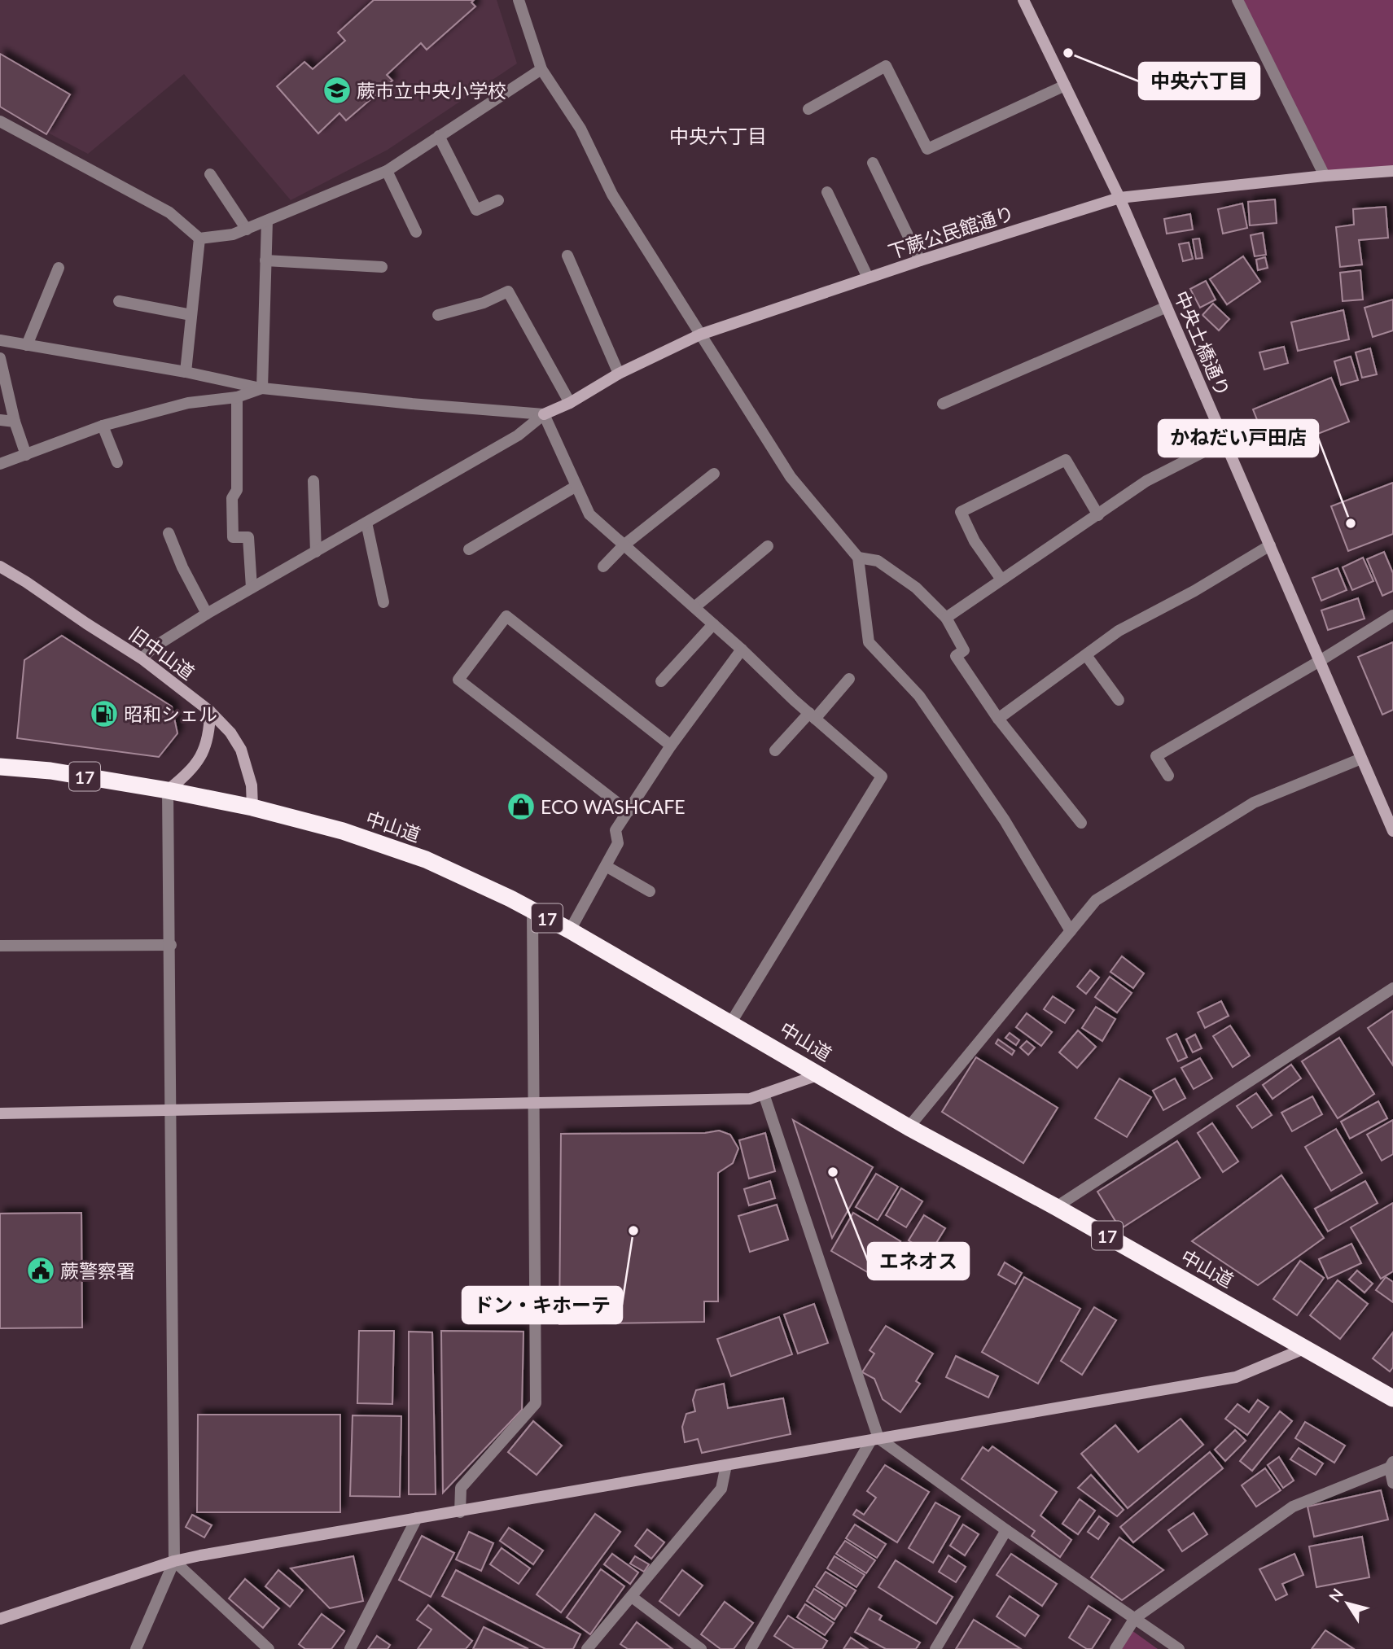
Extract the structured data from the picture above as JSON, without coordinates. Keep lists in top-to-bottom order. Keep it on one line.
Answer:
{"streets":{"highway":["17","中山道"],"street":["下蕨公民館通り","中央土橋通り","旧中山道"]},"crossings":[["下蕨公民館通り","中央土橋通り"],["旧中山道","中山道"],["17","中山道"]],"districts":["中央六丁目"],"places":{"other":["中央六丁目","かねだい戸田店","エネオス","ドン・キホーテ"],"school or university":["蕨市立中央小学校"],"fuel station":["昭和シェル"],"shop":["ECO WASHCAFE"],"public building":["蕨警察署"]},"north":"top left"}
